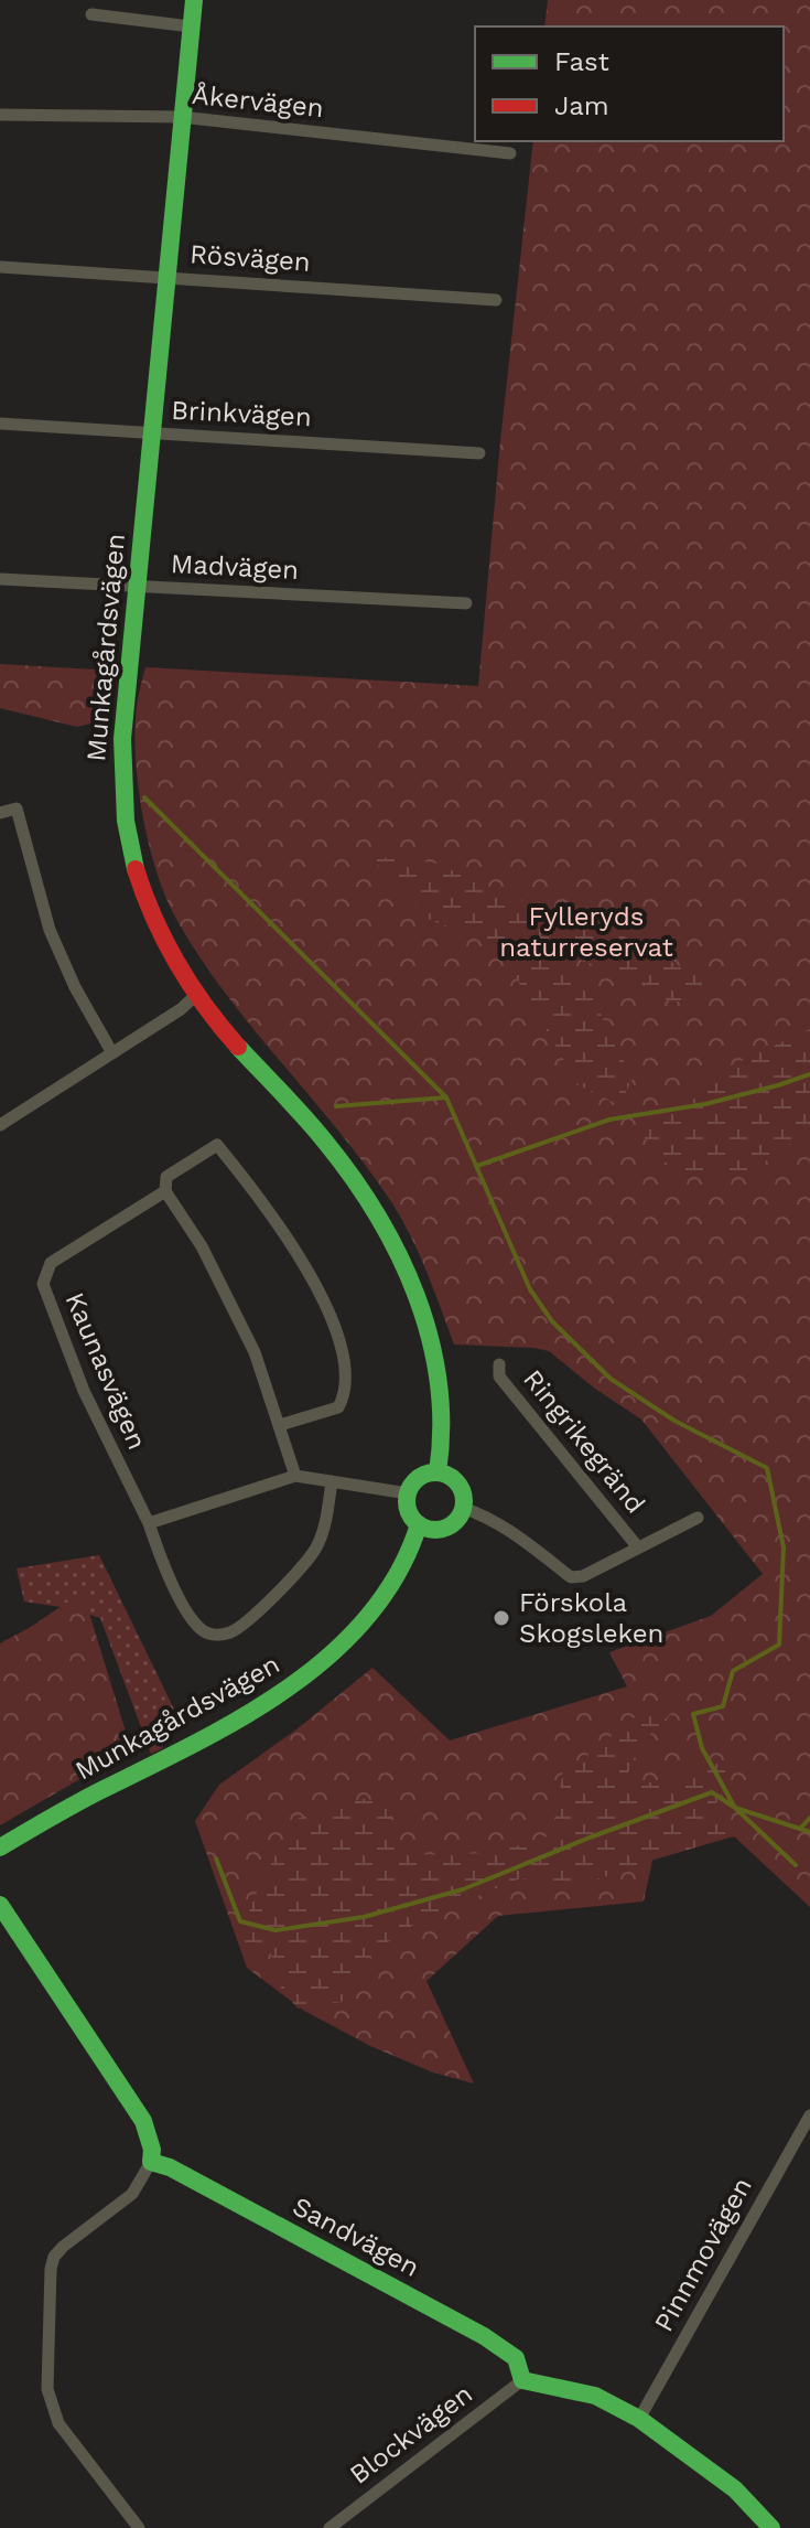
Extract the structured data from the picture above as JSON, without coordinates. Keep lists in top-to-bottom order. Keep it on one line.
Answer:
{"streets":{"street":["Åkervägen","Rösvägen","Brinkvägen","Madvägen","Munkagårdsvägen","Kaunasvägen","Ringrikegränd","Sandvägen","Pinnmovägen","Blockvägen"]},"crossings":[["Åkervägen","Munkagårdsvägen"],["Rösvägen","Munkagårdsvägen"],["Brinkvägen","Munkagårdsvägen"],["Madvägen","Munkagårdsvägen"],["Munkagårdsvägen","Ringrikegränd"],["Sandvägen","Blockvägen"]],"parks":["Fylleryds naturreservat"],"places":["Förskola Skogsleken"],"legend":["Fast","Jam"]}
